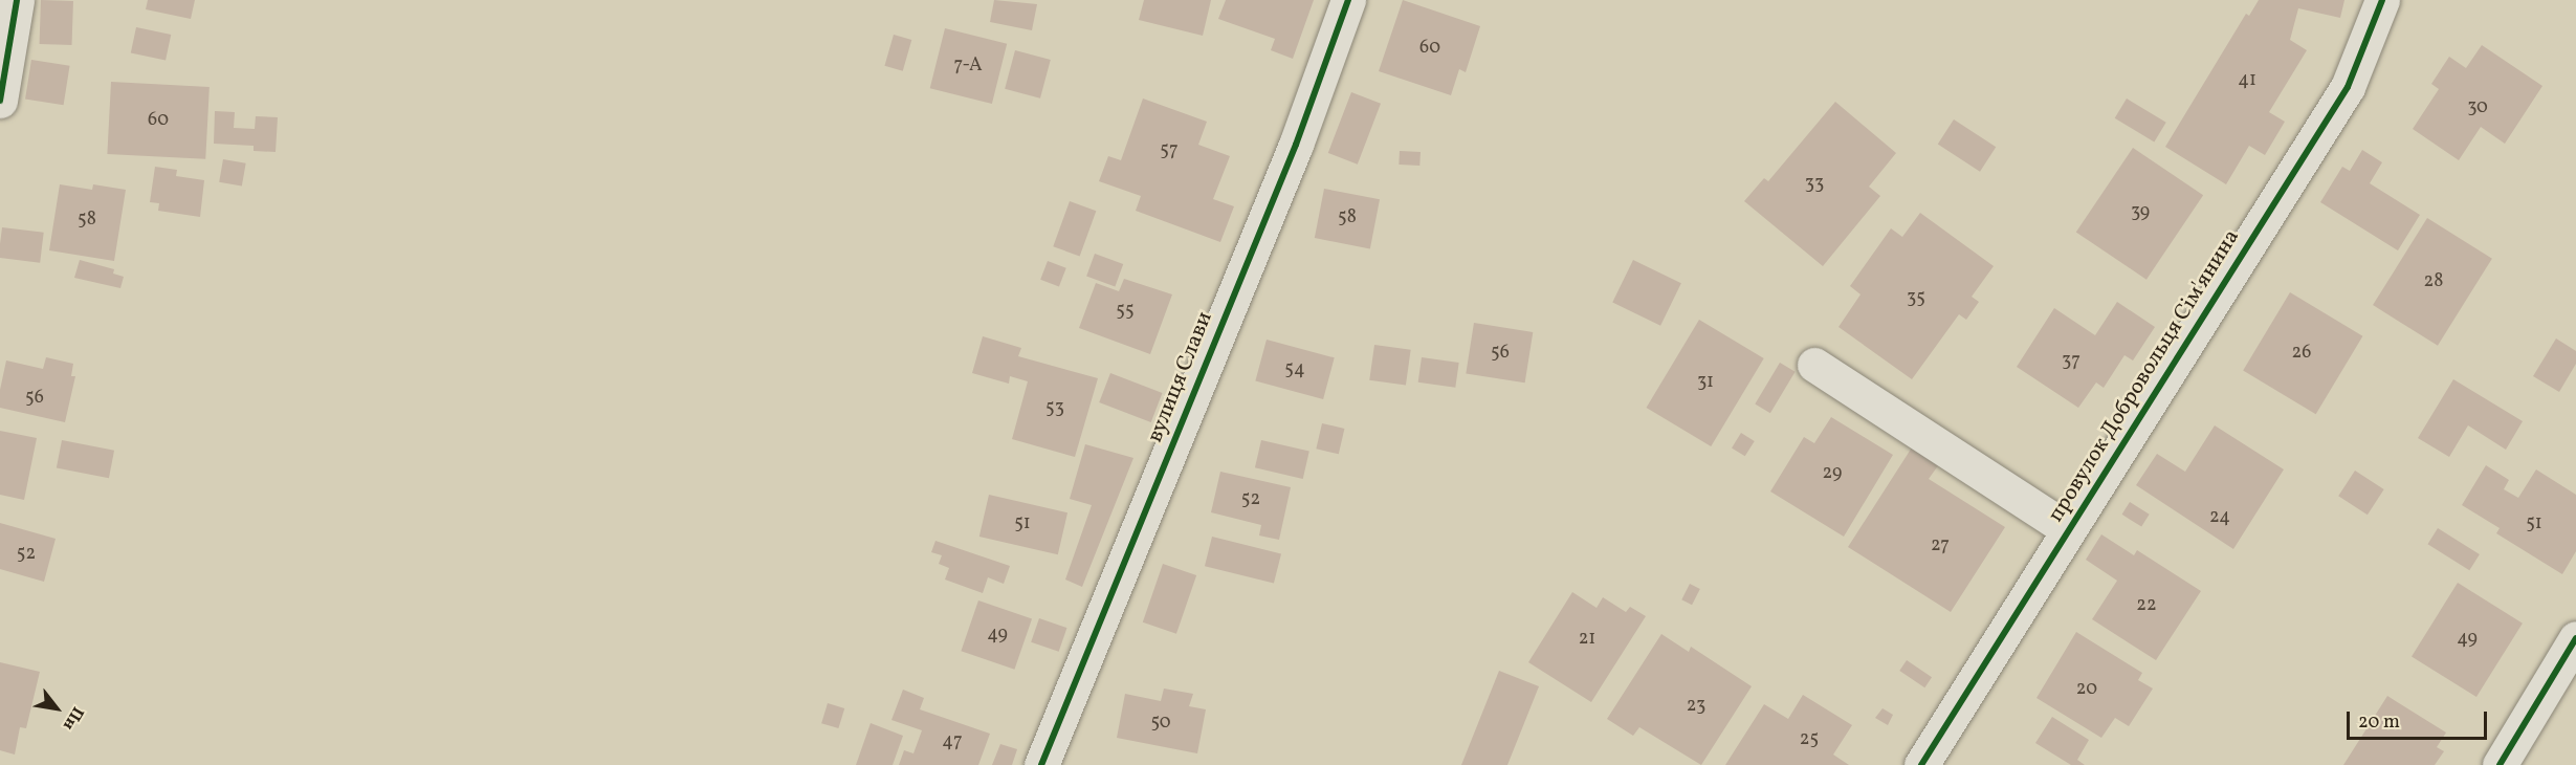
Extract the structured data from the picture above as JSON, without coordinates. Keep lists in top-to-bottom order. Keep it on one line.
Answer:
{"streets":{"street":["провулок Добровольця Сім'янина","вулиця Слави"]},"house_numbers":["60","7-А","41","30","60","57","33","39","58","58","28","35","55","56","26","37","54","31","56","53","29","52","24","51","51","27","52","22","49","21","49","20","23","50","25","47"],"scale_bar":"20 m","north":"bottom right"}
